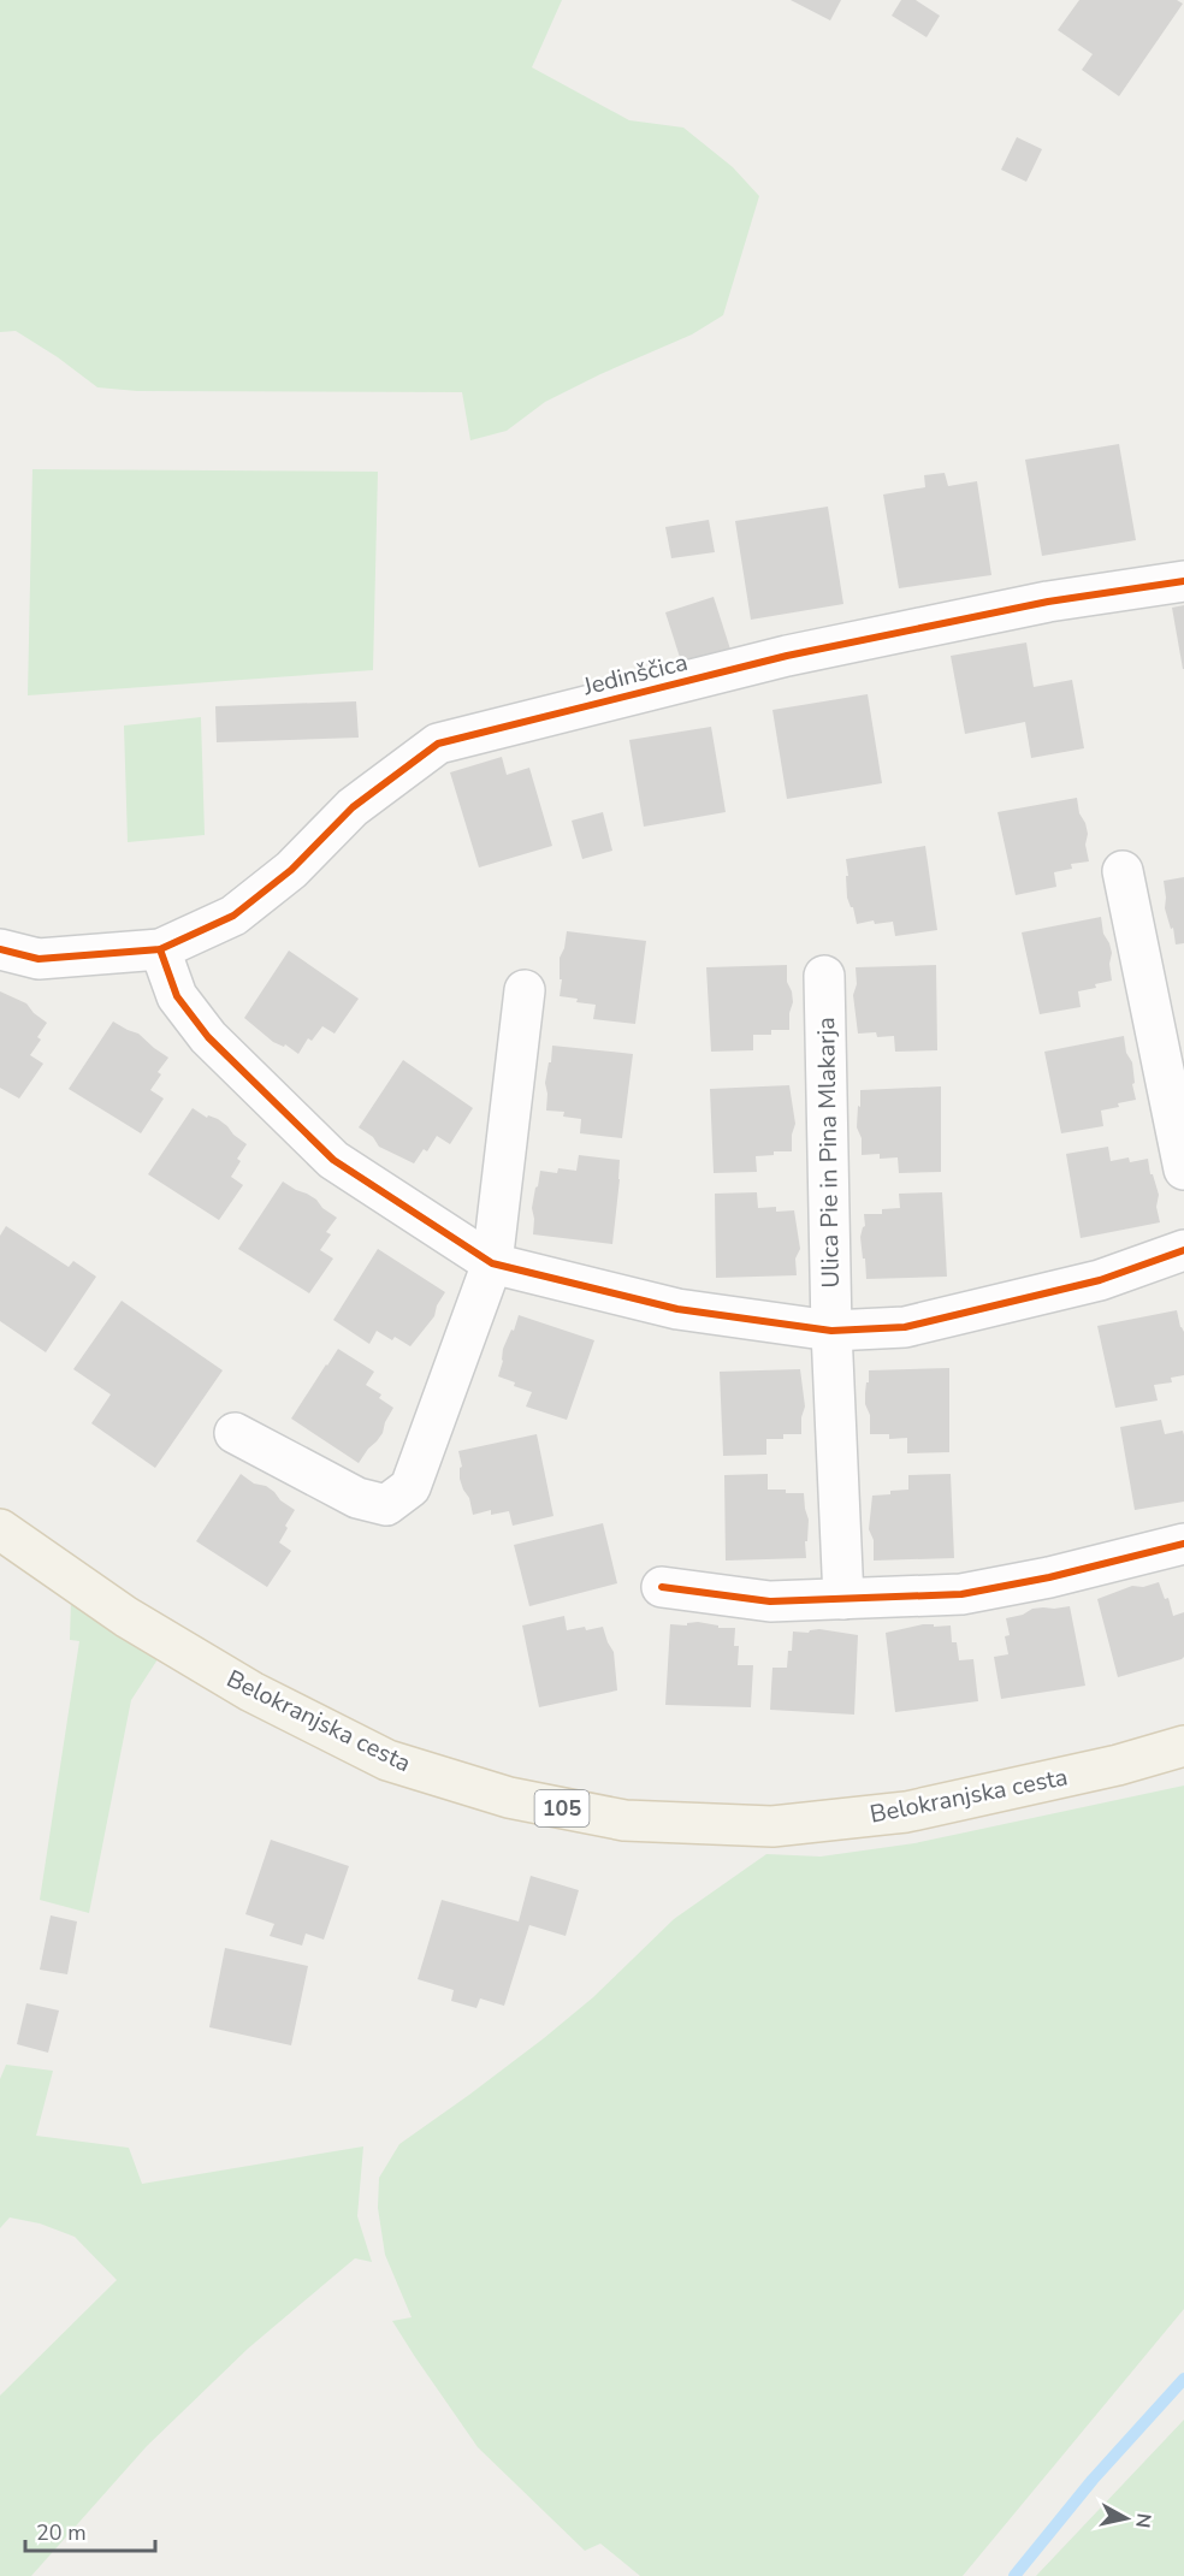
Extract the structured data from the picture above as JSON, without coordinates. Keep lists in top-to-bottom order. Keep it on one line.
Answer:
{"streets":{"main road":["Belokranjska cesta","105"],"street":["Jedinščica","Ulica Pie in Pina Mlakarja"]},"scale_bar":"20 m","north":"right"}
